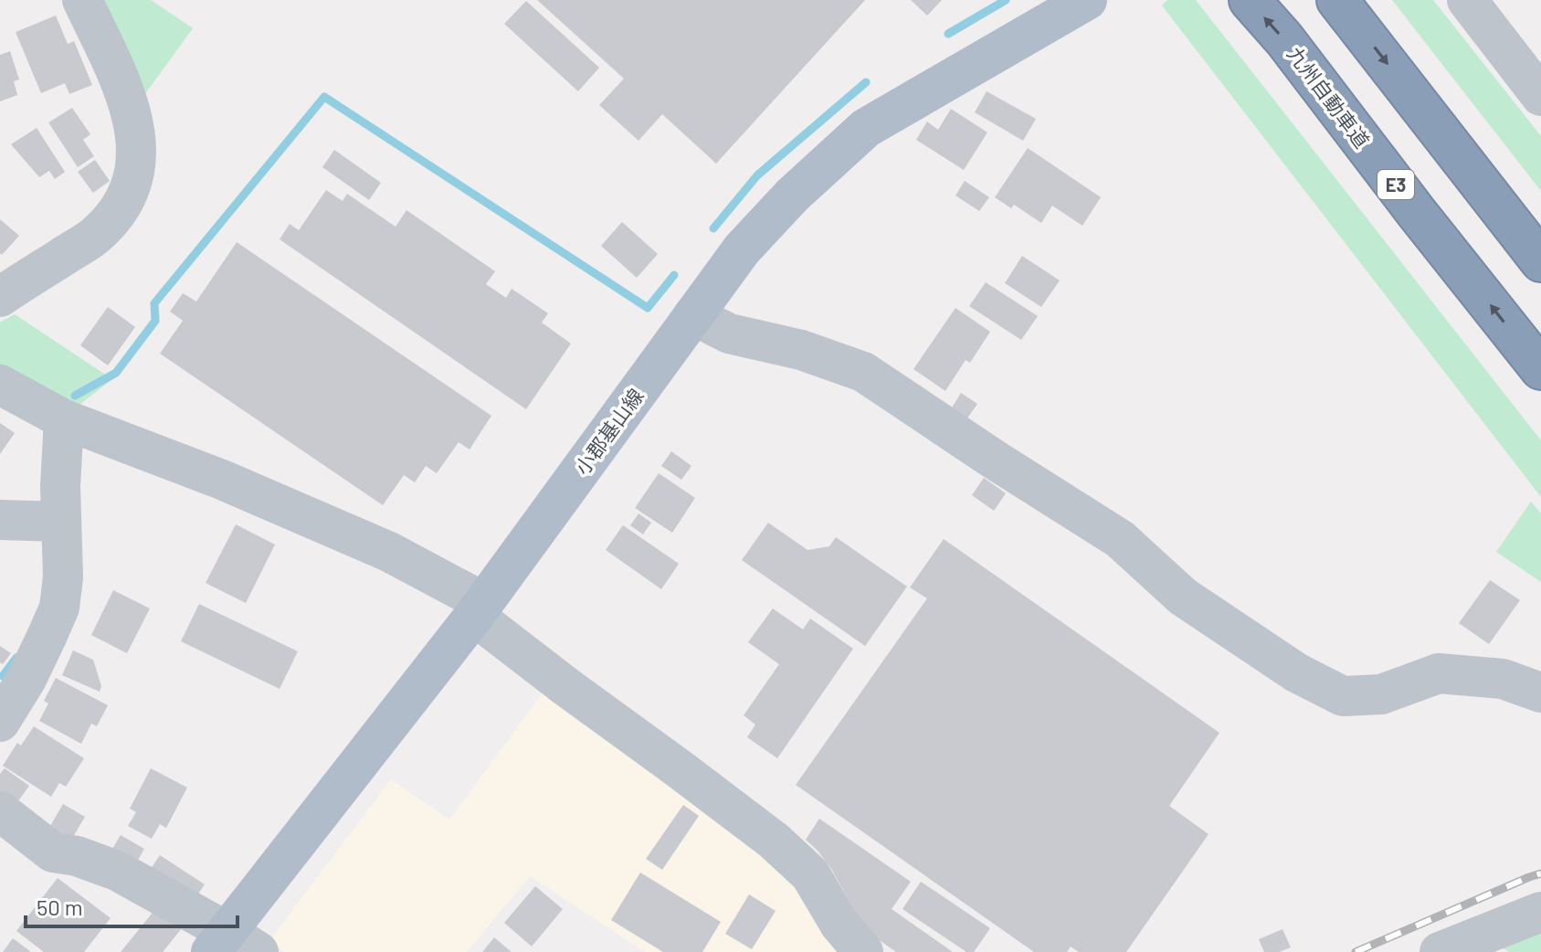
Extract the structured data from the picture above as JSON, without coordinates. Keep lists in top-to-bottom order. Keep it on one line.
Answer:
{"streets":{"highway":["九州自動車道","E3"],"main road":["小郡基山線"]},"scale_bar":"50 m"}
